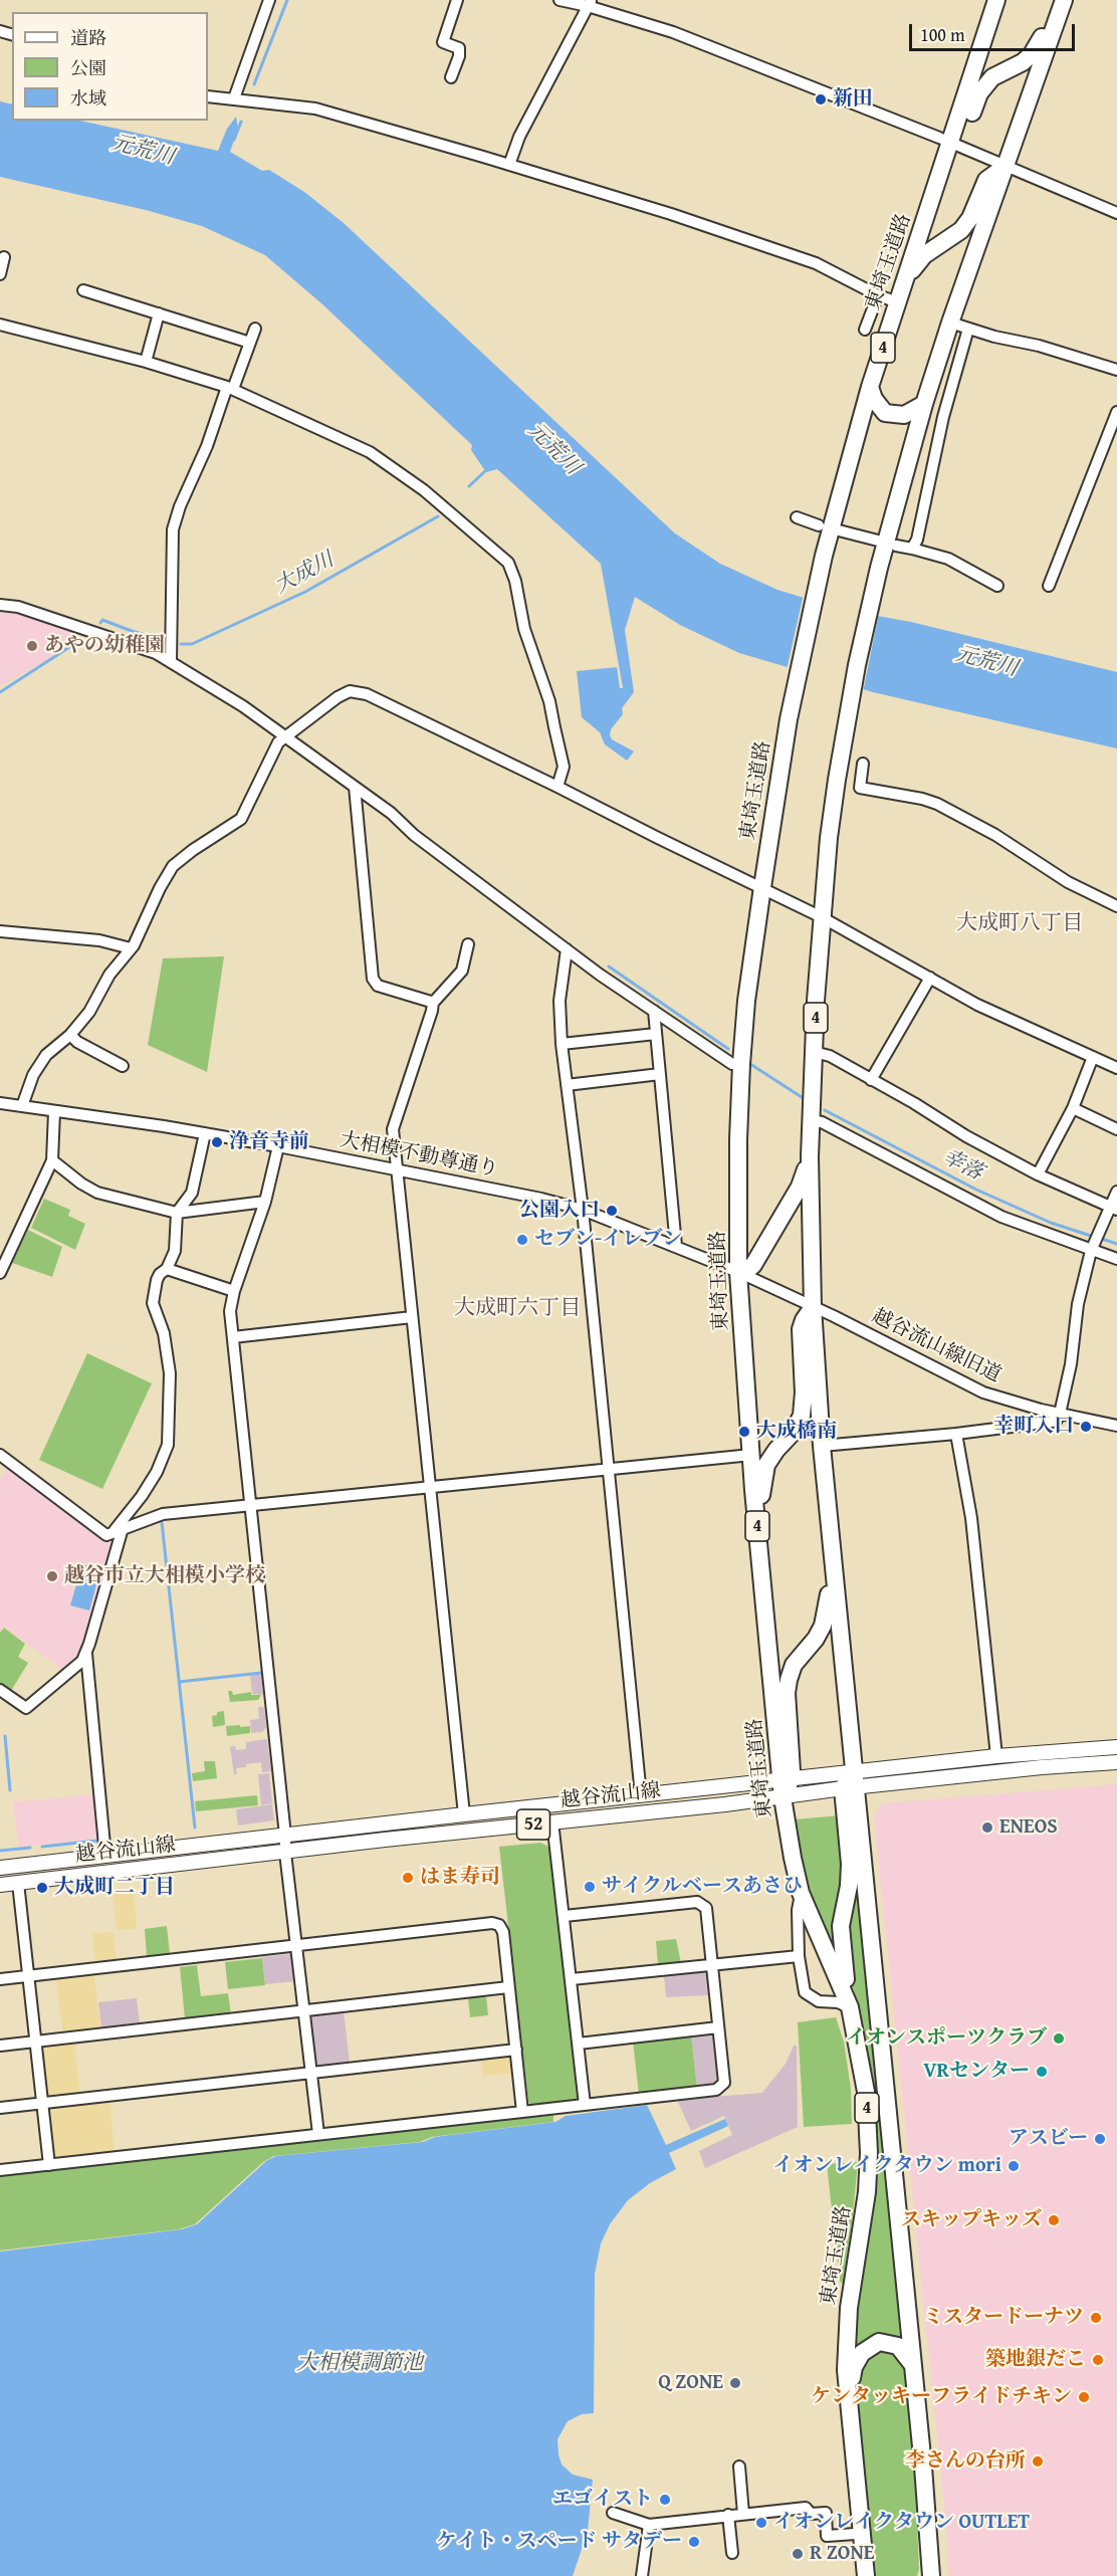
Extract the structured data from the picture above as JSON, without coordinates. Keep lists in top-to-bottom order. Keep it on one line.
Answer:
{"streets":{"highway":["東埼玉道路","4"],"main road":["越谷流山線","52"],"street":["大相模不動尊通り","越谷流山線旧道"]},"crossings":[["東埼玉道路","4"],["東埼玉道路","大相模不動尊通り"],["東埼玉道路","越谷流山線"],["4","大相模不動尊通り"],["4","越谷流山線旧道"],["4","越谷流山線"],["大相模不動尊通り","越谷流山線旧道"]],"districts":["大成町八丁目","大成町六丁目"],"water":["元荒川","大成川","幸落","大相模調節池"],"places":["新田","あやの幼稚園","浄音寺前","公園入口","セブン-イレブン","幸町入口","大成橋南","越谷市立大相模小学校","ENEOS","はま寿司","サイクルベースあさひ","大成町二丁目","イオンスポーツクラブ","VRセンター","アスビー","イオンレイクタウン mori","スキップキッズ","ミスタードーナツ","築地銀だこ","Q ZONE","ケンタッキーフライドチキン","李さんの台所","エゴイスト","イオンレイクタウン OUTLET","ケイト・スペード サタデー","R ZONE"],"legend":["道路","公園","水域"],"scale_bar":"100 m"}
